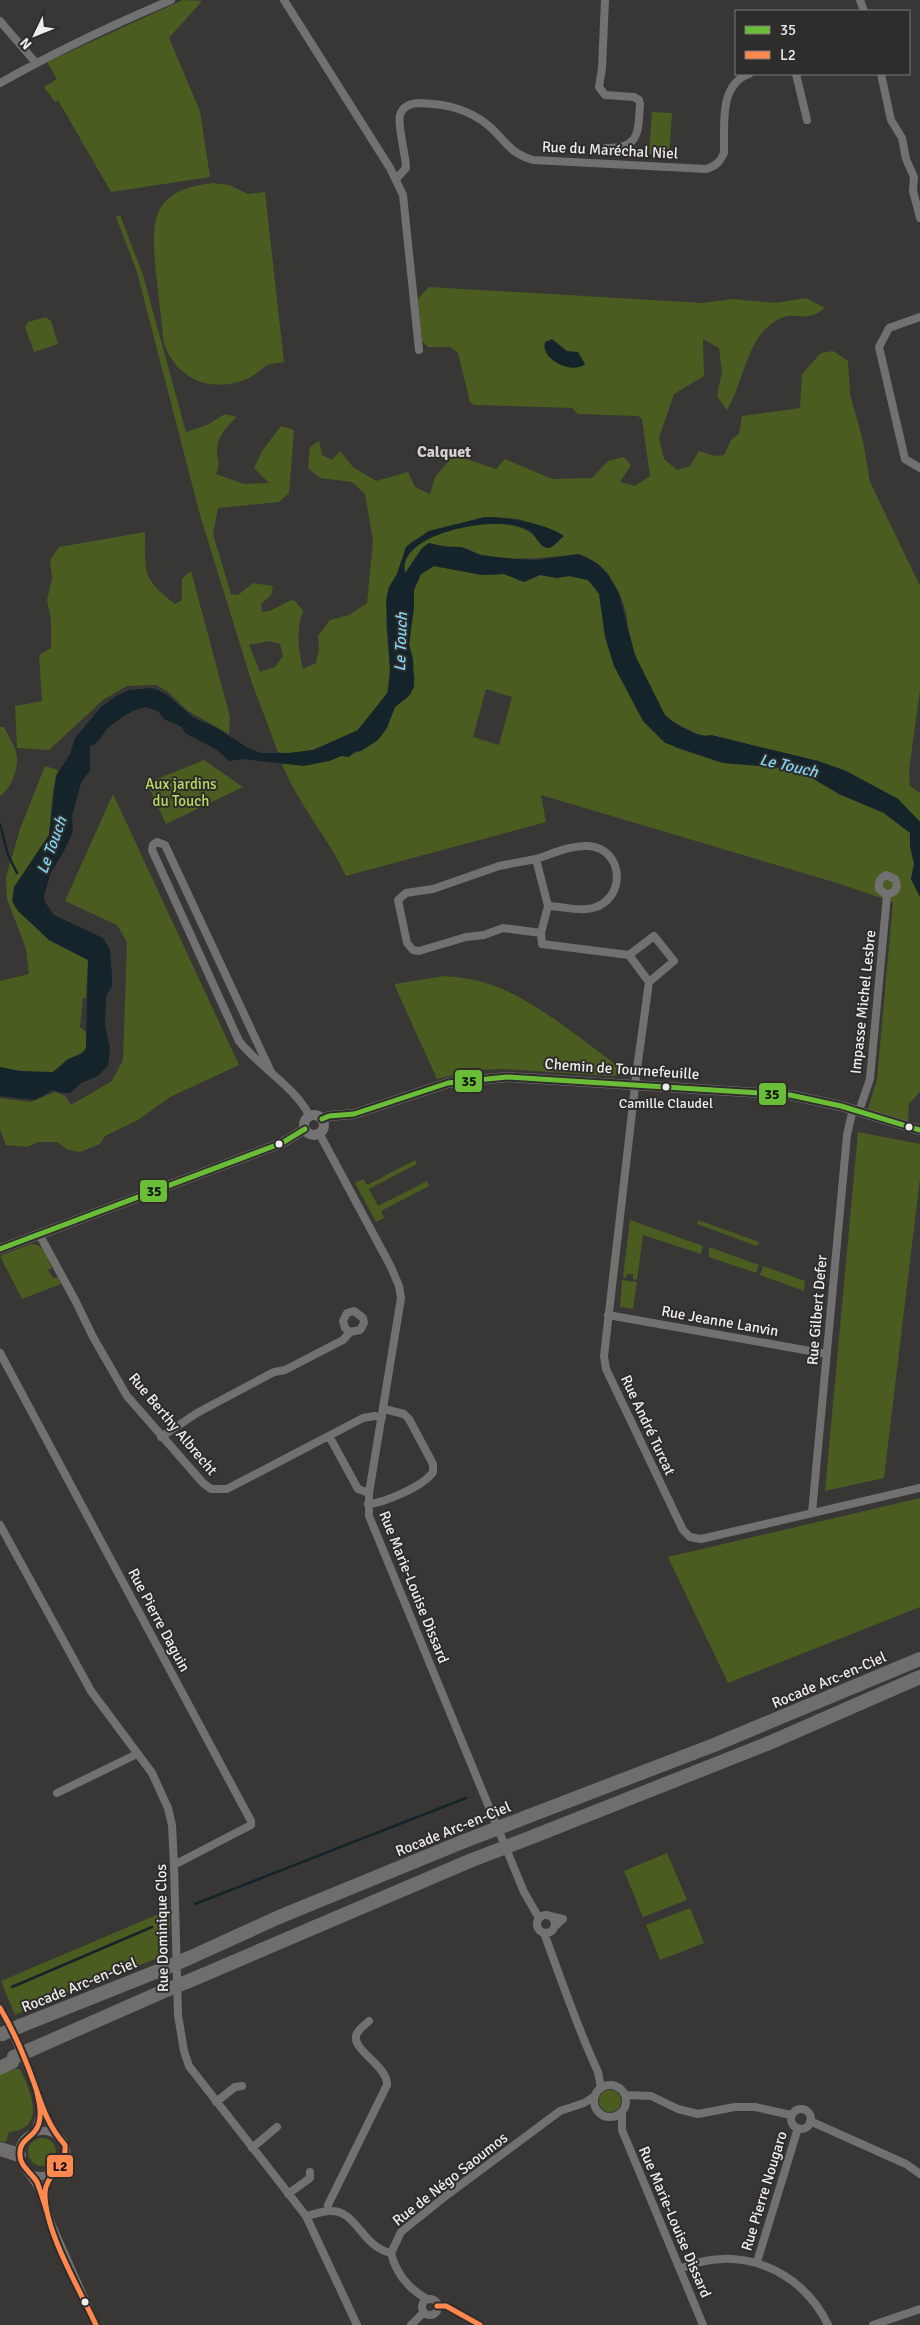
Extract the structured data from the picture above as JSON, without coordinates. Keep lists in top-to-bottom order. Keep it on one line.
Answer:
{"streets":{"highway":["Rocade Arc-en-Ciel"],"street":["Rue du Maréchal Niel","Impasse Michel Lesbre","Chemin de Tournefeuille","Rue Gilbert Defer","Rue Jeanne Lanvin","Rue Berthy Albrecht","Rue André Turcat","Rue Marie-Louise Dissard","Rue Pierre Daguin","Rue Dominique Clos","Rue de Négo Saoumos","Rue Pierre Nougaro"]},"crossings":[["Impasse Michel Lesbre","Chemin de Tournefeuille"],["Impasse Michel Lesbre","Rue Gilbert Defer"],["Chemin de Tournefeuille","Rue Gilbert Defer"],["Chemin de Tournefeuille","Rue André Turcat"],["Chemin de Tournefeuille","Rue Marie-Louise Dissard"],["Rue Gilbert Defer","Rue Jeanne Lanvin"],["Rue Gilbert Defer","Rue André Turcat"],["Rue Jeanne Lanvin","Rue André Turcat"],["Rue Berthy Albrecht","Rue Marie-Louise Dissard"],["Rue Marie-Louise Dissard","Rue de Négo Saoumos"],["Rue Pierre Daguin","Rue Dominique Clos"]],"districts":["Calquet"],"water":["Le Touch"],"parks":["Aux jardins du Touch"],"places":["Camille Claudel"],"lines":["transit line 35","transit line L2"],"legend":["35","L2"],"north":"bottom left"}
